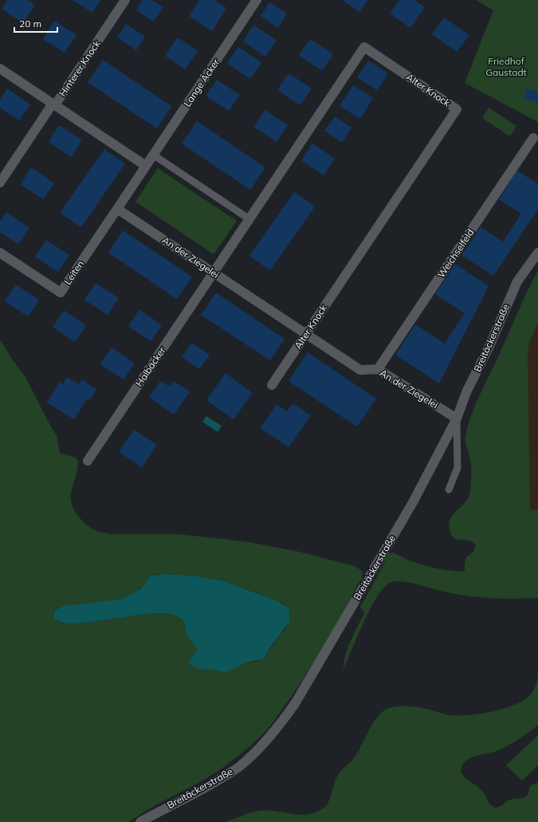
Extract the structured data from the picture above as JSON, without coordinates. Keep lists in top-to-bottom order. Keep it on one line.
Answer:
{"streets":{"street":["Hinterer Knock","Lange Äcker","Alter Knock","Weichselfeld","An der Ziegelei","Leiten","Breitäckerstraße","Halbäcker"]},"crossings":[["Alter Knock","An der Ziegelei"],["Alter Knock","Halbäcker"],["Weichselfeld","An der Ziegelei"],["An der Ziegelei","Leiten"],["An der Ziegelei","Breitäckerstraße"],["An der Ziegelei","Halbäcker"]],"parks":["Friedhof Gaustadt"],"scale_bar":"20 m"}
